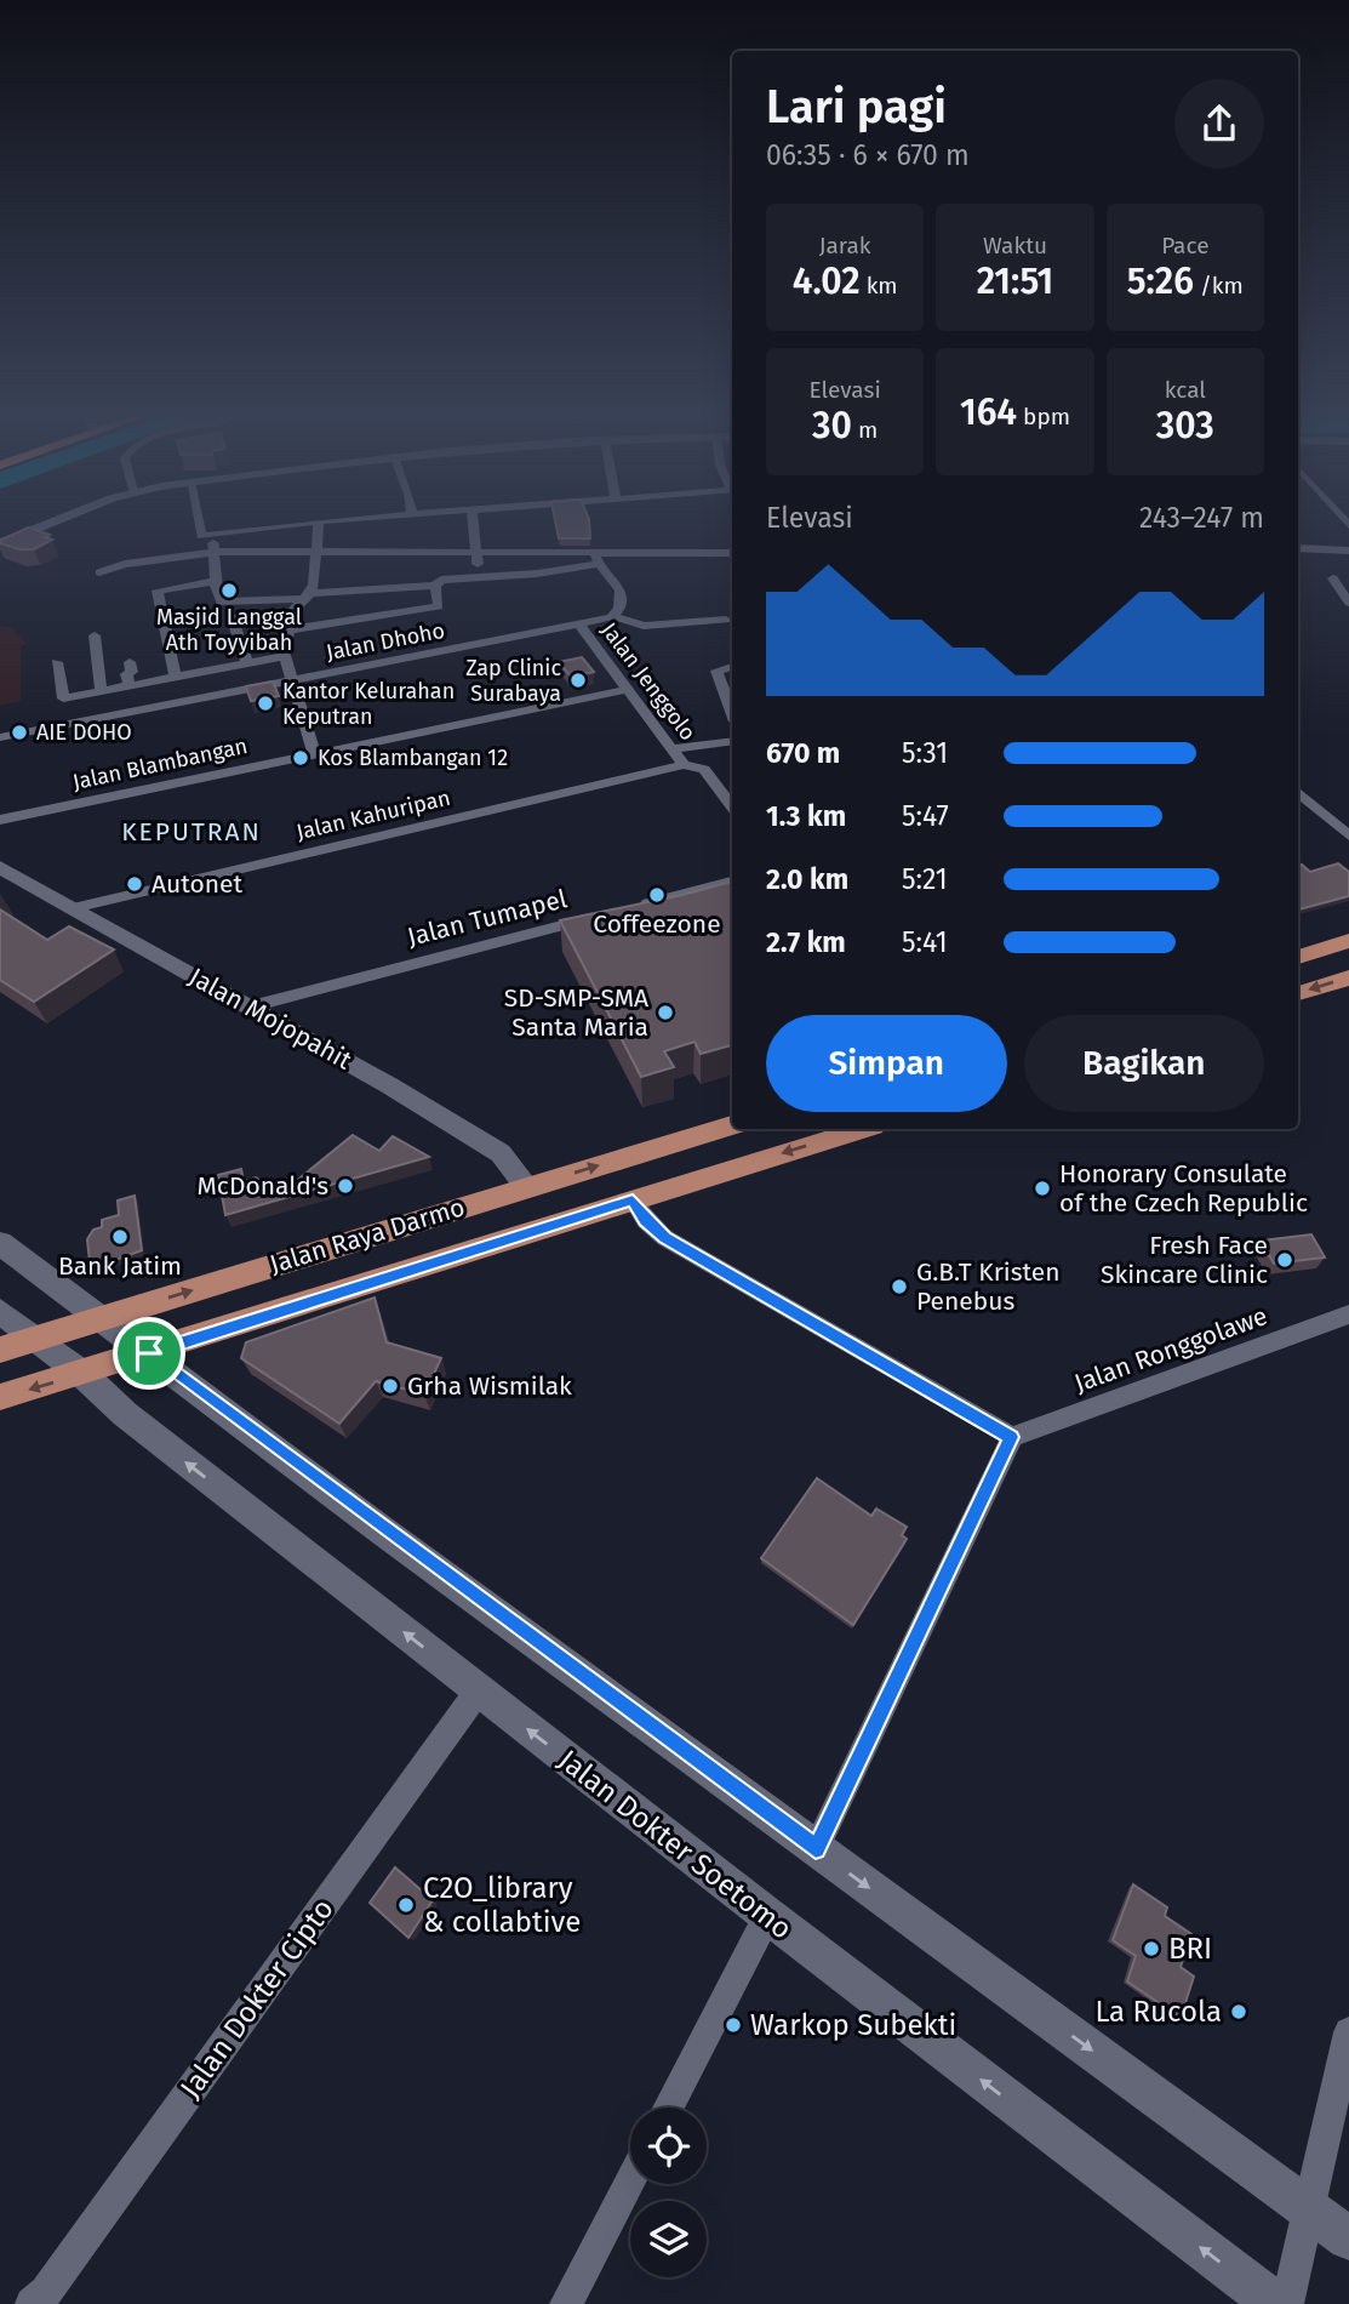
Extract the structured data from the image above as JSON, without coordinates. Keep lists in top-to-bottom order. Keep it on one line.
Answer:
{"streets":{"main road":["Jalan Mojopahit","Jalan Raya Darmo","Jalan Dokter Soetomo"],"street":["Jalan Dhoho","Jalan Jenggolo","Jalan Blambangan","Jalan Kahuripan","Jalan Tumapel","Jalan Ronggolawe","Jalan Dokter Cipto"]},"crossings":[["Jalan Dhoho","Jalan Jenggolo"],["Jalan Jenggolo","Jalan Blambangan"],["Jalan Jenggolo","Jalan Kahuripan"],["Jalan Kahuripan","Jalan Mojopahit"],["Jalan Tumapel","Jalan Mojopahit"],["Jalan Mojopahit","Jalan Raya Darmo"],["Jalan Raya Darmo","Jalan Dokter Soetomo"],["Jalan Dokter Soetomo","Jalan Dokter Cipto"]],"districts":["KEPUTRAN"],"places":["Masjid Langgal Ath Toyyibah","Zap Clinic Surabaya","Kantor Kelurahan Keputran","AIE DOHO","Kos Blambangan 12","Autonet","Coffeezone","SD-SMP-SMA Santa Maria","McDonald's","Honorary Consulate of the Czech Republic","Bank Jatim","Fresh Face Skincare Clinic","G.B.T Kristen Penebus","Grha Wismilak","C2O_library & collabtive","BRI","La Rucola","Warkop Subekti"],"page":{"heading":["Lari pagi","06:35 · 6 × 670 m"],"stats":[["Jarak","4.02 km"],["Waktu","21:51"],["Pace","5:26 /km"],["Elevasi","30 m"],["164 bpm"],["kcal","303"]],"chart":["Elevasi","243–247 m"],"list":[{"name":"670 m","note":"5:31"},{"name":"1.3 km","note":"5:47"},{"name":"2.0 km","note":"5:21"},{"name":"2.7 km","note":"5:41"}],"buttons":["Simpan","Bagikan"]}}
